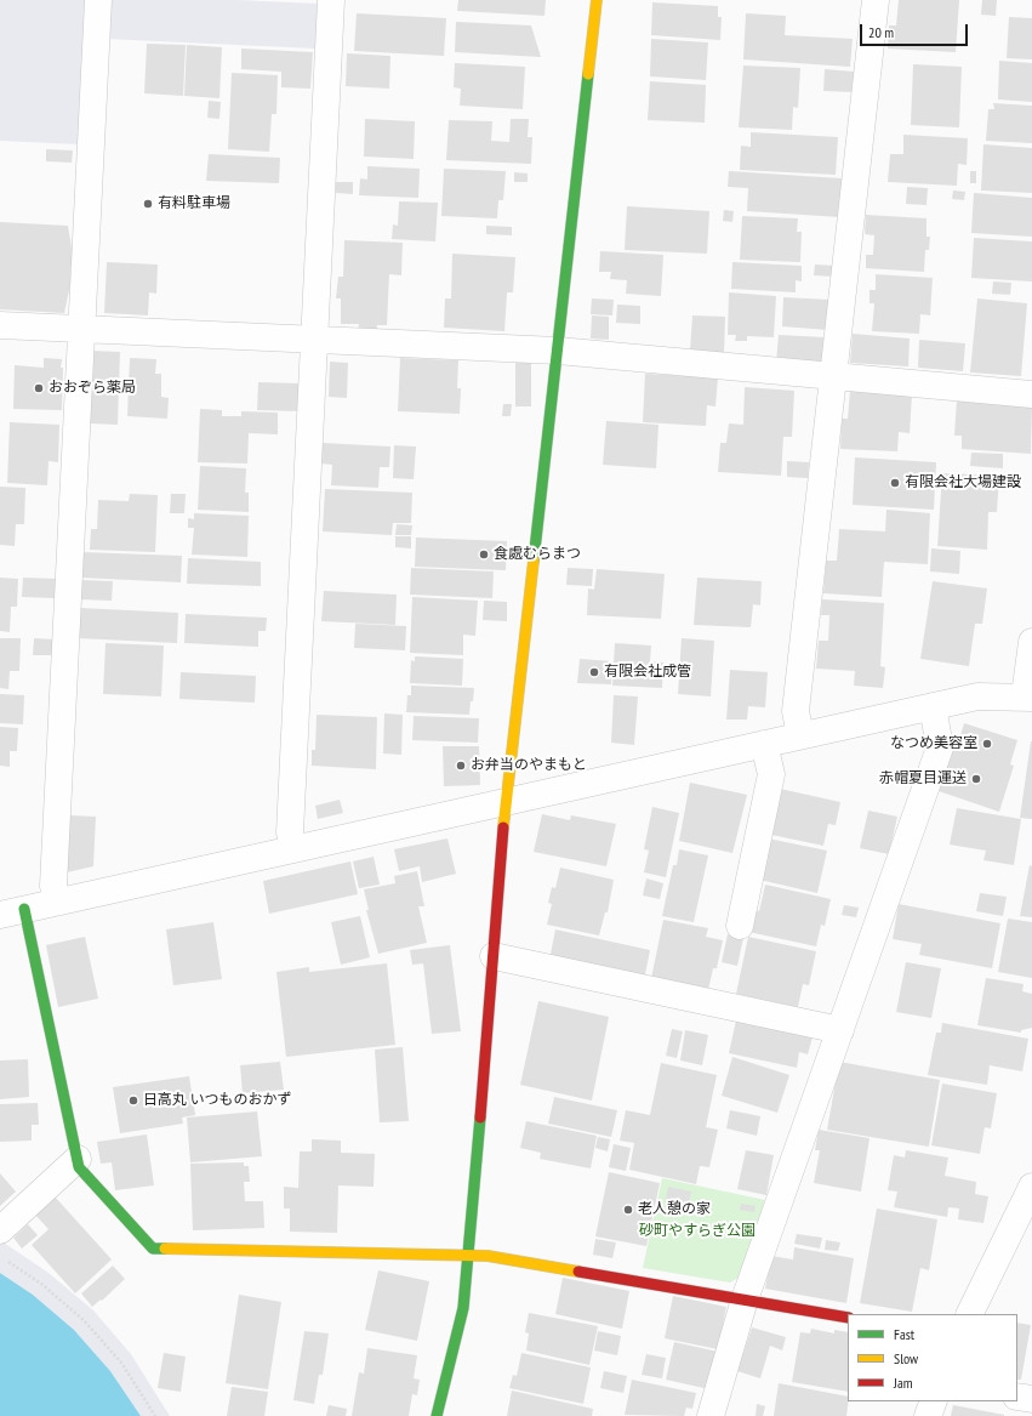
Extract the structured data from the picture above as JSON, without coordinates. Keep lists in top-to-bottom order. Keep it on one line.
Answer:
{"parks":["砂町やすらぎ公園"],"places":["有料駐車場","おおぞら薬局","有限会社大場建設","食處むらまつ","有限会社成管","なつめ美容室","お弁当のやまもと","赤帽夏目運送","日高丸 いつものおかず","老人憩の家"],"legend":["Fast","Slow","Jam"],"scale_bar":"20 m"}
